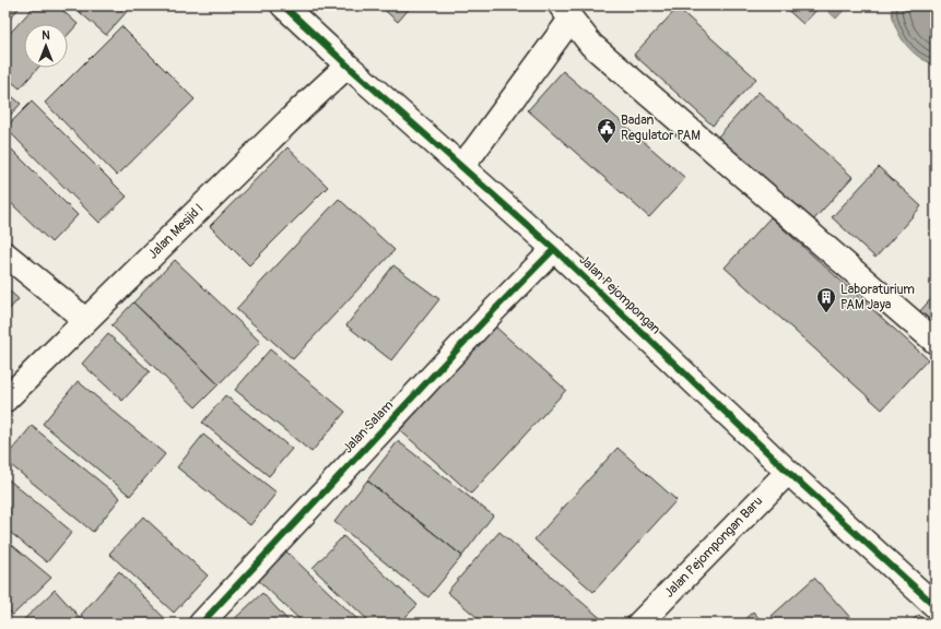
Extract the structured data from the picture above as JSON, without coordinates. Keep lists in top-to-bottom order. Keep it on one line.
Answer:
{"streets":{"street":["Jalan Mesjid I","Jalan Pejompongan","Jalan Salam","Jalan Pejompongan Baru"]},"crossings":[["Jalan Mesjid I","Jalan Pejompongan"],["Jalan Pejompongan","Jalan Salam"],["Jalan Pejompongan","Jalan Pejompongan Baru"]],"places":{"public building":["Badan Regulator PAM"],"building":["Laboraturium PAM Jaya"]},"north":"top"}
